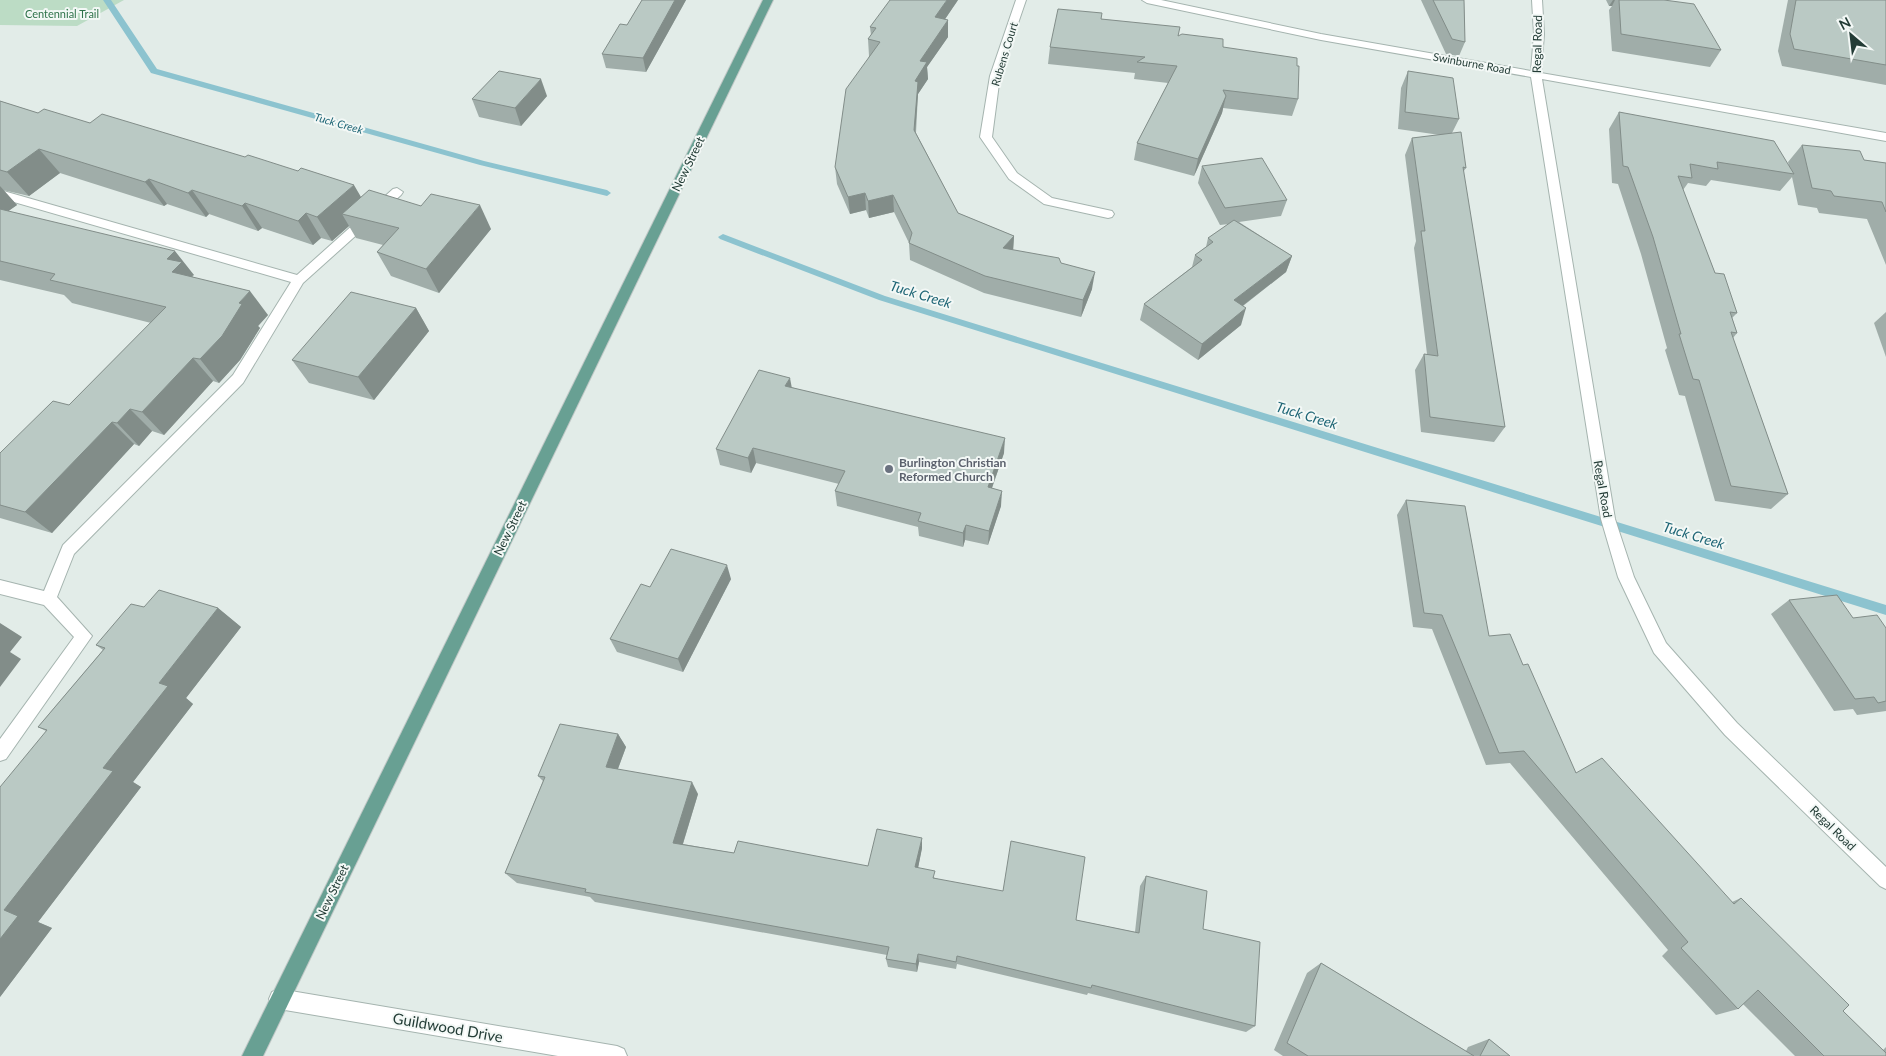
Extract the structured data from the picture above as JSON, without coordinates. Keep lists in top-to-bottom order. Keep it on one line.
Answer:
{"streets":{"main road":["New Street"],"street":["Regal Road","Rubens Court","Swinburne Road","Guildwood Drive"]},"crossings":[["Regal Road","Swinburne Road"],["New Street","Guildwood Drive"]],"water":["Tuck Creek"],"parks":["Centennial Trail"],"places":["Burlington Christian Reformed Church"],"north":"top left"}
